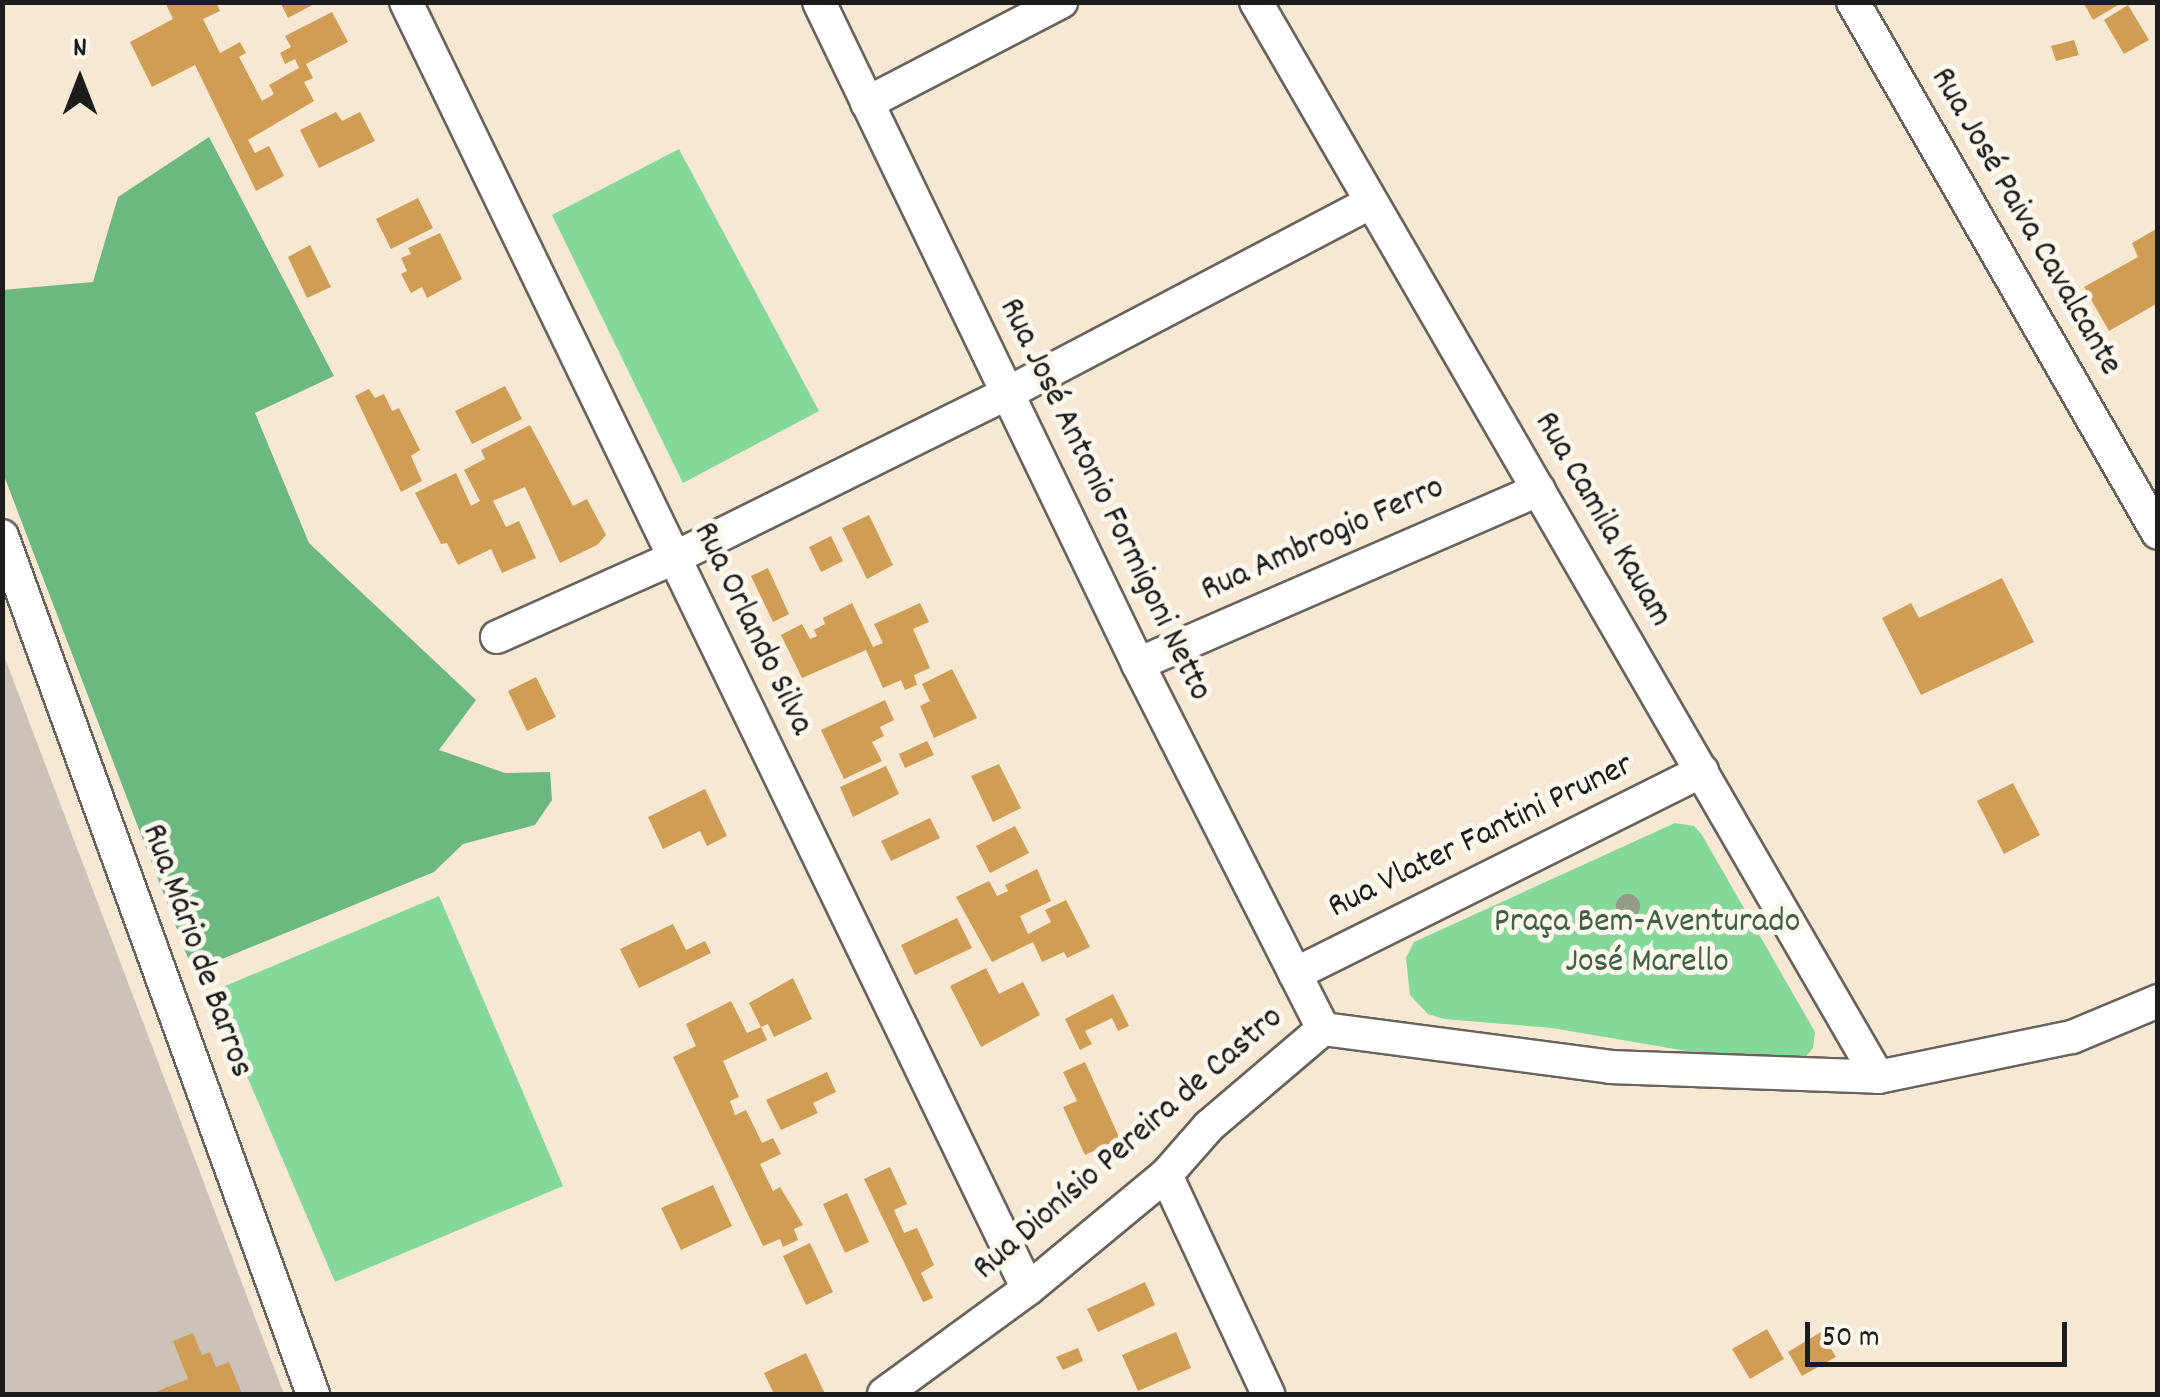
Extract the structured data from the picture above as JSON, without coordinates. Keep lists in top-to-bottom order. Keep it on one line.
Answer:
{"streets":{"street":["Rua José Paiva Cavalcante","Rua José Antonio Formigoni Netto","Rua Camila Kauam","Rua Ambrogio Ferro","Rua Orlando Silva","Rua Vlater Fantini Pruner","Rua Mário de Barros","Rua Dionísio Pereira de Castro"]},"crossings":[["Rua José Antonio Formigoni Netto","Rua Ambrogio Ferro"],["Rua José Antonio Formigoni Netto","Rua Vlater Fantini Pruner"],["Rua José Antonio Formigoni Netto","Rua Dionísio Pereira de Castro"],["Rua Camila Kauam","Rua Ambrogio Ferro"],["Rua Camila Kauam","Rua Vlater Fantini Pruner"],["Rua Camila Kauam","Rua Dionísio Pereira de Castro"],["Rua Orlando Silva","Rua Dionísio Pereira de Castro"]],"parks":["Praça Bem-Aventurado José Marello"],"scale_bar":"50 m","north":"top"}
